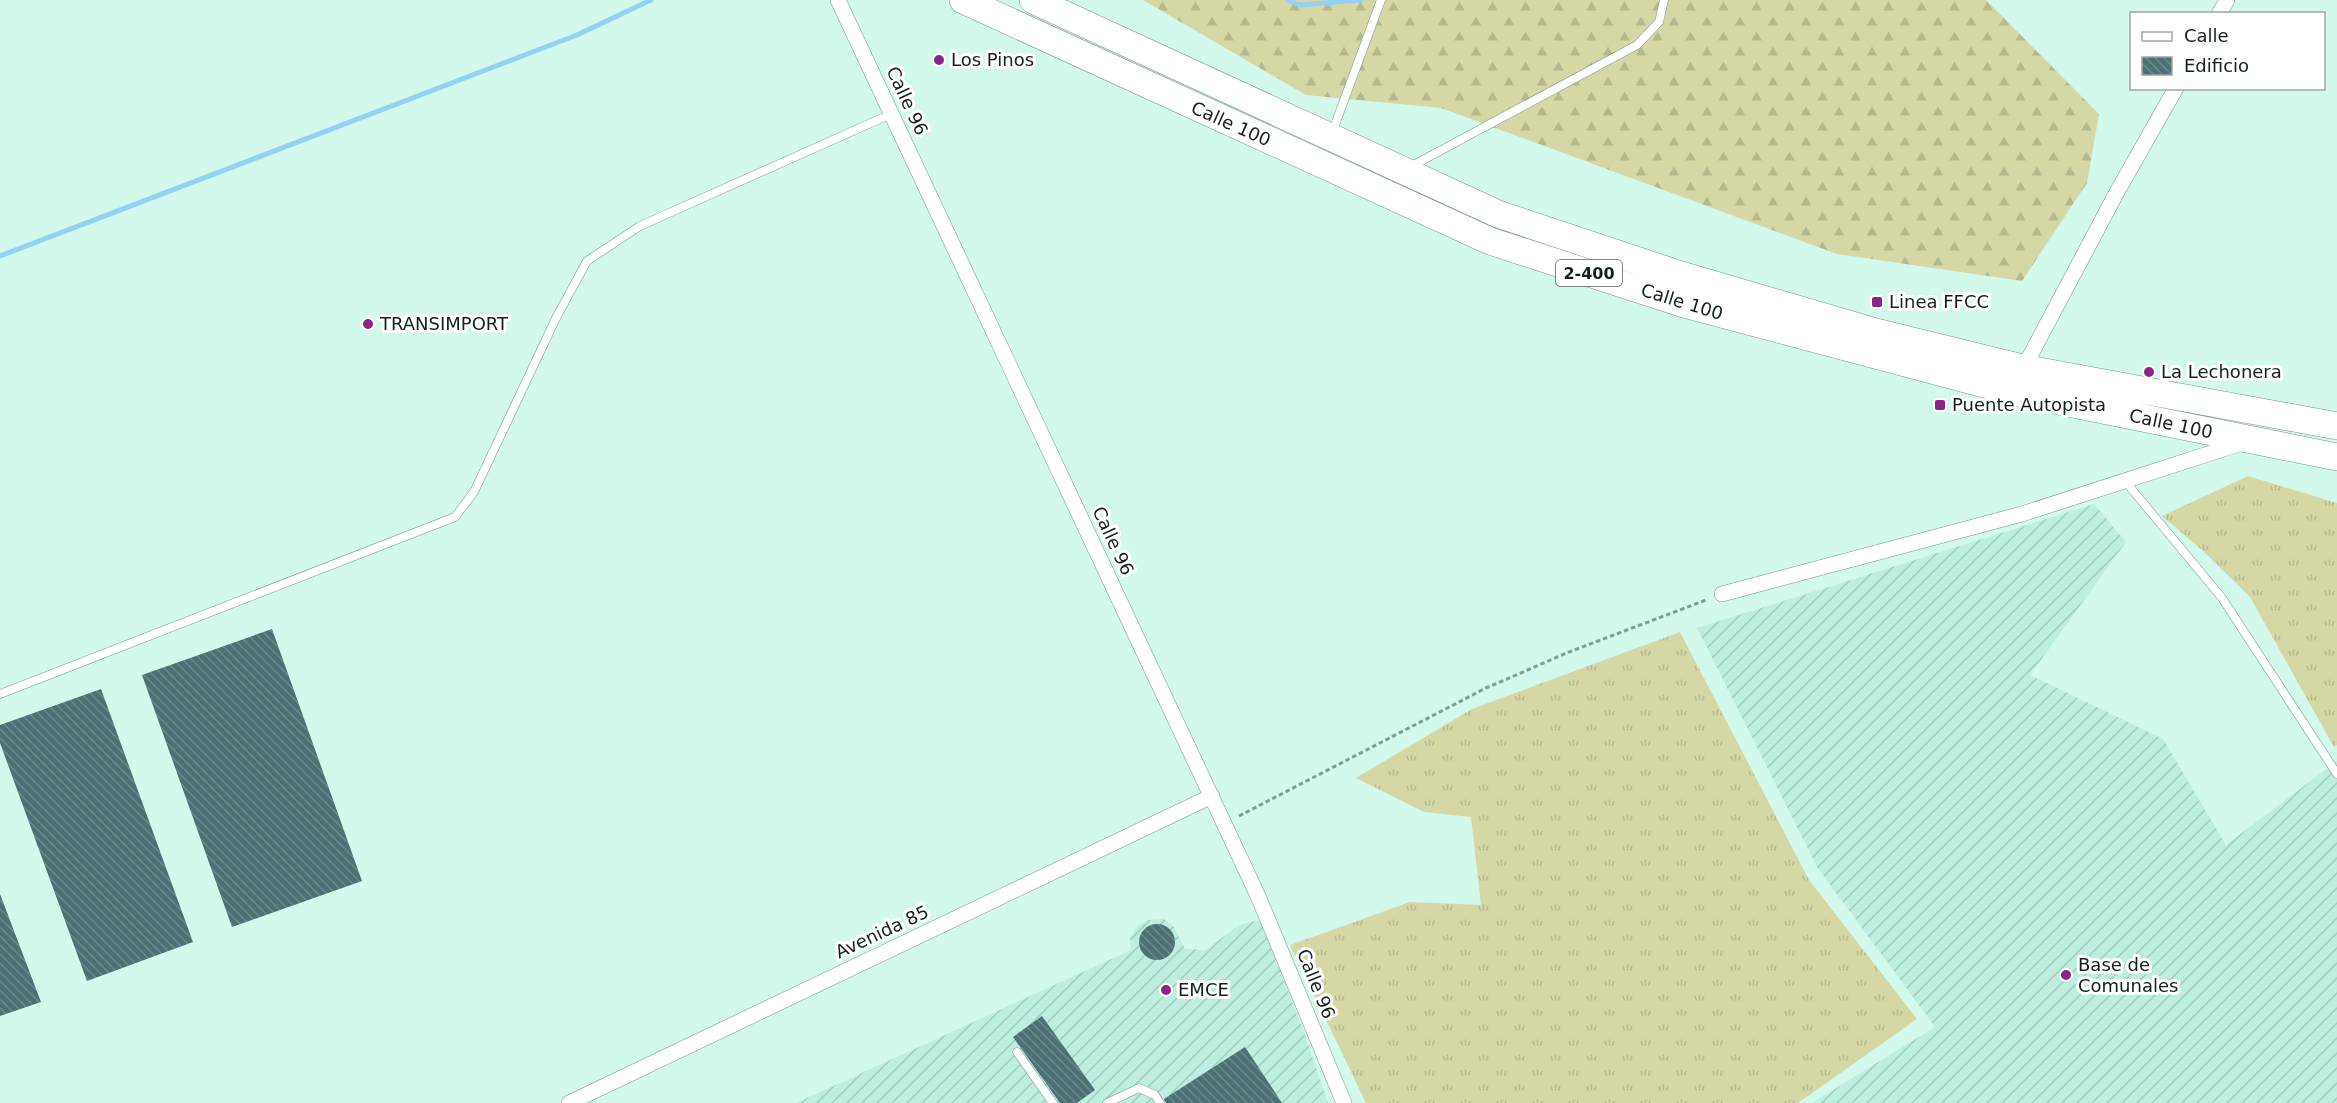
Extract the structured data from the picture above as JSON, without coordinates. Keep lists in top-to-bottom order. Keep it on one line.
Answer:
{"streets":{"highway":["Calle 100","2-400"],"street":["Calle 96","Avenida 85"]},"crossings":[["Calle 96","Avenida 85"]],"places":{"other":["Los Pinos","TRANSIMPORT","La Lechonera","Base de Comunales","EMCE"],"transit":["Linea FFCC","Puente Autopista"]},"legend":["Calle","Edificio"]}
